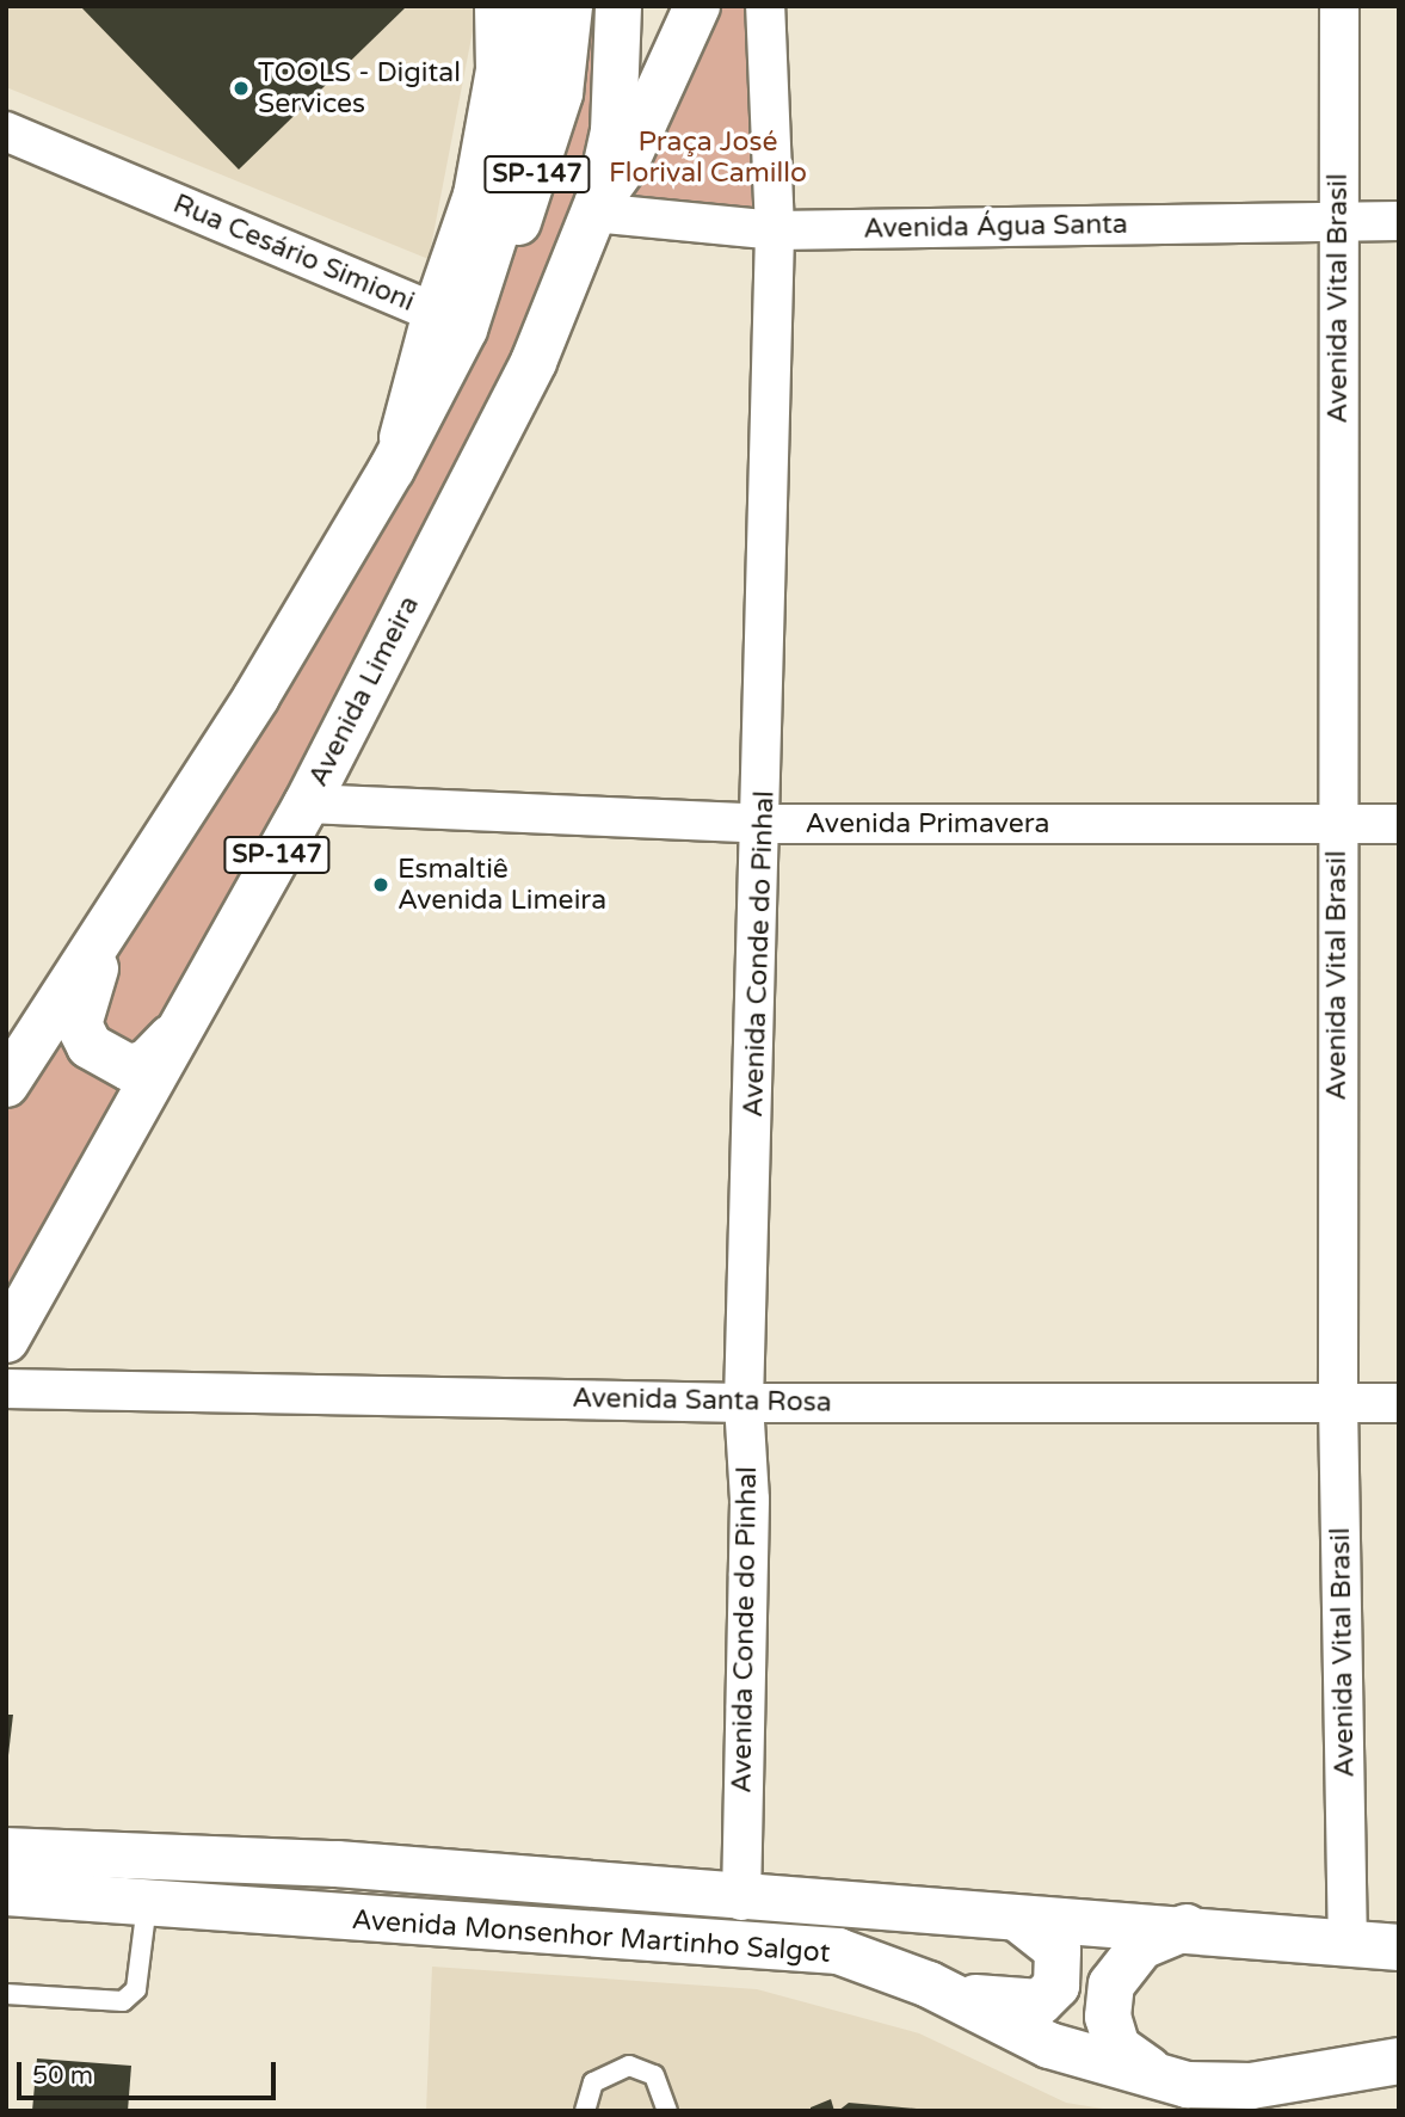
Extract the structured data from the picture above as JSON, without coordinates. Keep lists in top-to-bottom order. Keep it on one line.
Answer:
{"streets":{"main road":["SP-147","Avenida Limeira","Avenida Monsenhor Martinho Salgot"],"street":["Avenida Água Santa","Rua Cesário Simioni","Avenida Vital Brasil","Avenida Primavera","Avenida Conde do Pinhal","Avenida Santa Rosa"]},"crossings":[["SP-147","Rua Cesário Simioni"],["Avenida Água Santa","Avenida Vital Brasil"],["Avenida Água Santa","Avenida Limeira"],["Avenida Água Santa","Avenida Conde do Pinhal"],["Avenida Vital Brasil","Avenida Primavera"],["Avenida Vital Brasil","Avenida Santa Rosa"],["Avenida Vital Brasil","Avenida Monsenhor Martinho Salgot"],["Avenida Limeira","Avenida Primavera"],["Avenida Primavera","Avenida Conde do Pinhal"],["Avenida Conde do Pinhal","Avenida Santa Rosa"],["Avenida Conde do Pinhal","Avenida Monsenhor Martinho Salgot"]],"parks":["Praça José Florival Camillo"],"places":["TOOLS - Digital Services","Esmaltiê Avenida Limeira"],"scale_bar":"50 m"}
